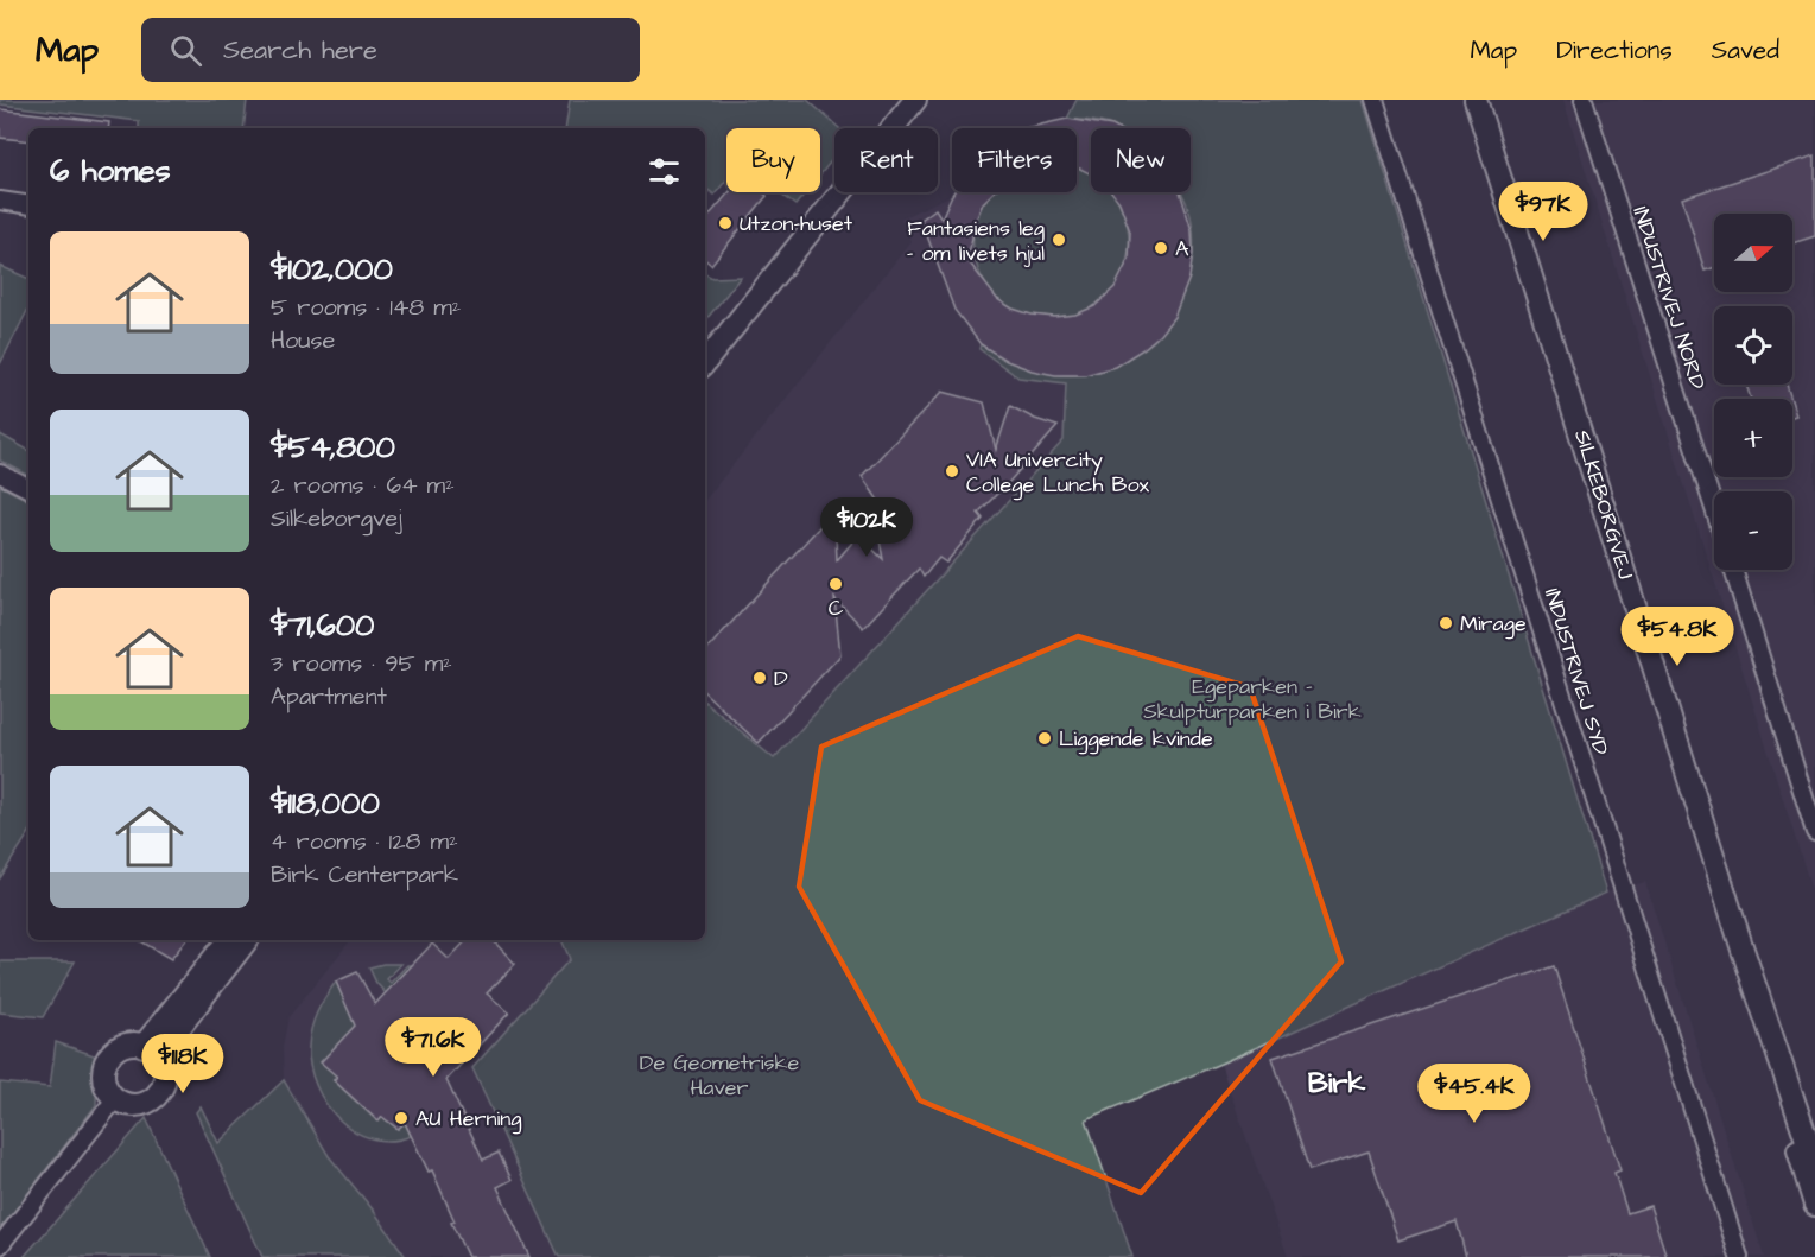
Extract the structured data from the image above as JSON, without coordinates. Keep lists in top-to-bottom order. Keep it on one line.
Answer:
{"streets":{"main road":["SILKEBORGVEJ"],"street":["INDUSTRIVEJ NORD","INDUSTRIVEJ SYD"]},"districts":["Birk"],"parks":["Egeparken - Skulpturparken i Birk","De Geometriske Haver"],"places":["Utzon-huset","Fantasiens leg - om livets hjul","A","VIA Univercity College Lunch Box","C","Mirage","D","Liggende kvinde","AU Herning"],"north":"right","page":{"header":"Map","search":"Search here","nav":["Map","Directions","Saved"],"chip":["Buy","Rent","Filters","New"],"heading":"6 homes","price":["$97K","$102K","$54.8K","$71.6K","$118K","$45.4K"],"map_buttons":["+","−"],"list":[{"name":"$102,000","note":"5 rooms · 148 m² · House"},{"name":"$54,800","note":"2 rooms · 64 m² · Silkeborgvej"},{"name":"$71,600","note":"3 rooms · 95 m² · Apartment"},{"name":"$118,000","note":"4 rooms · 128 m² · Birk Centerpark"}]}}
